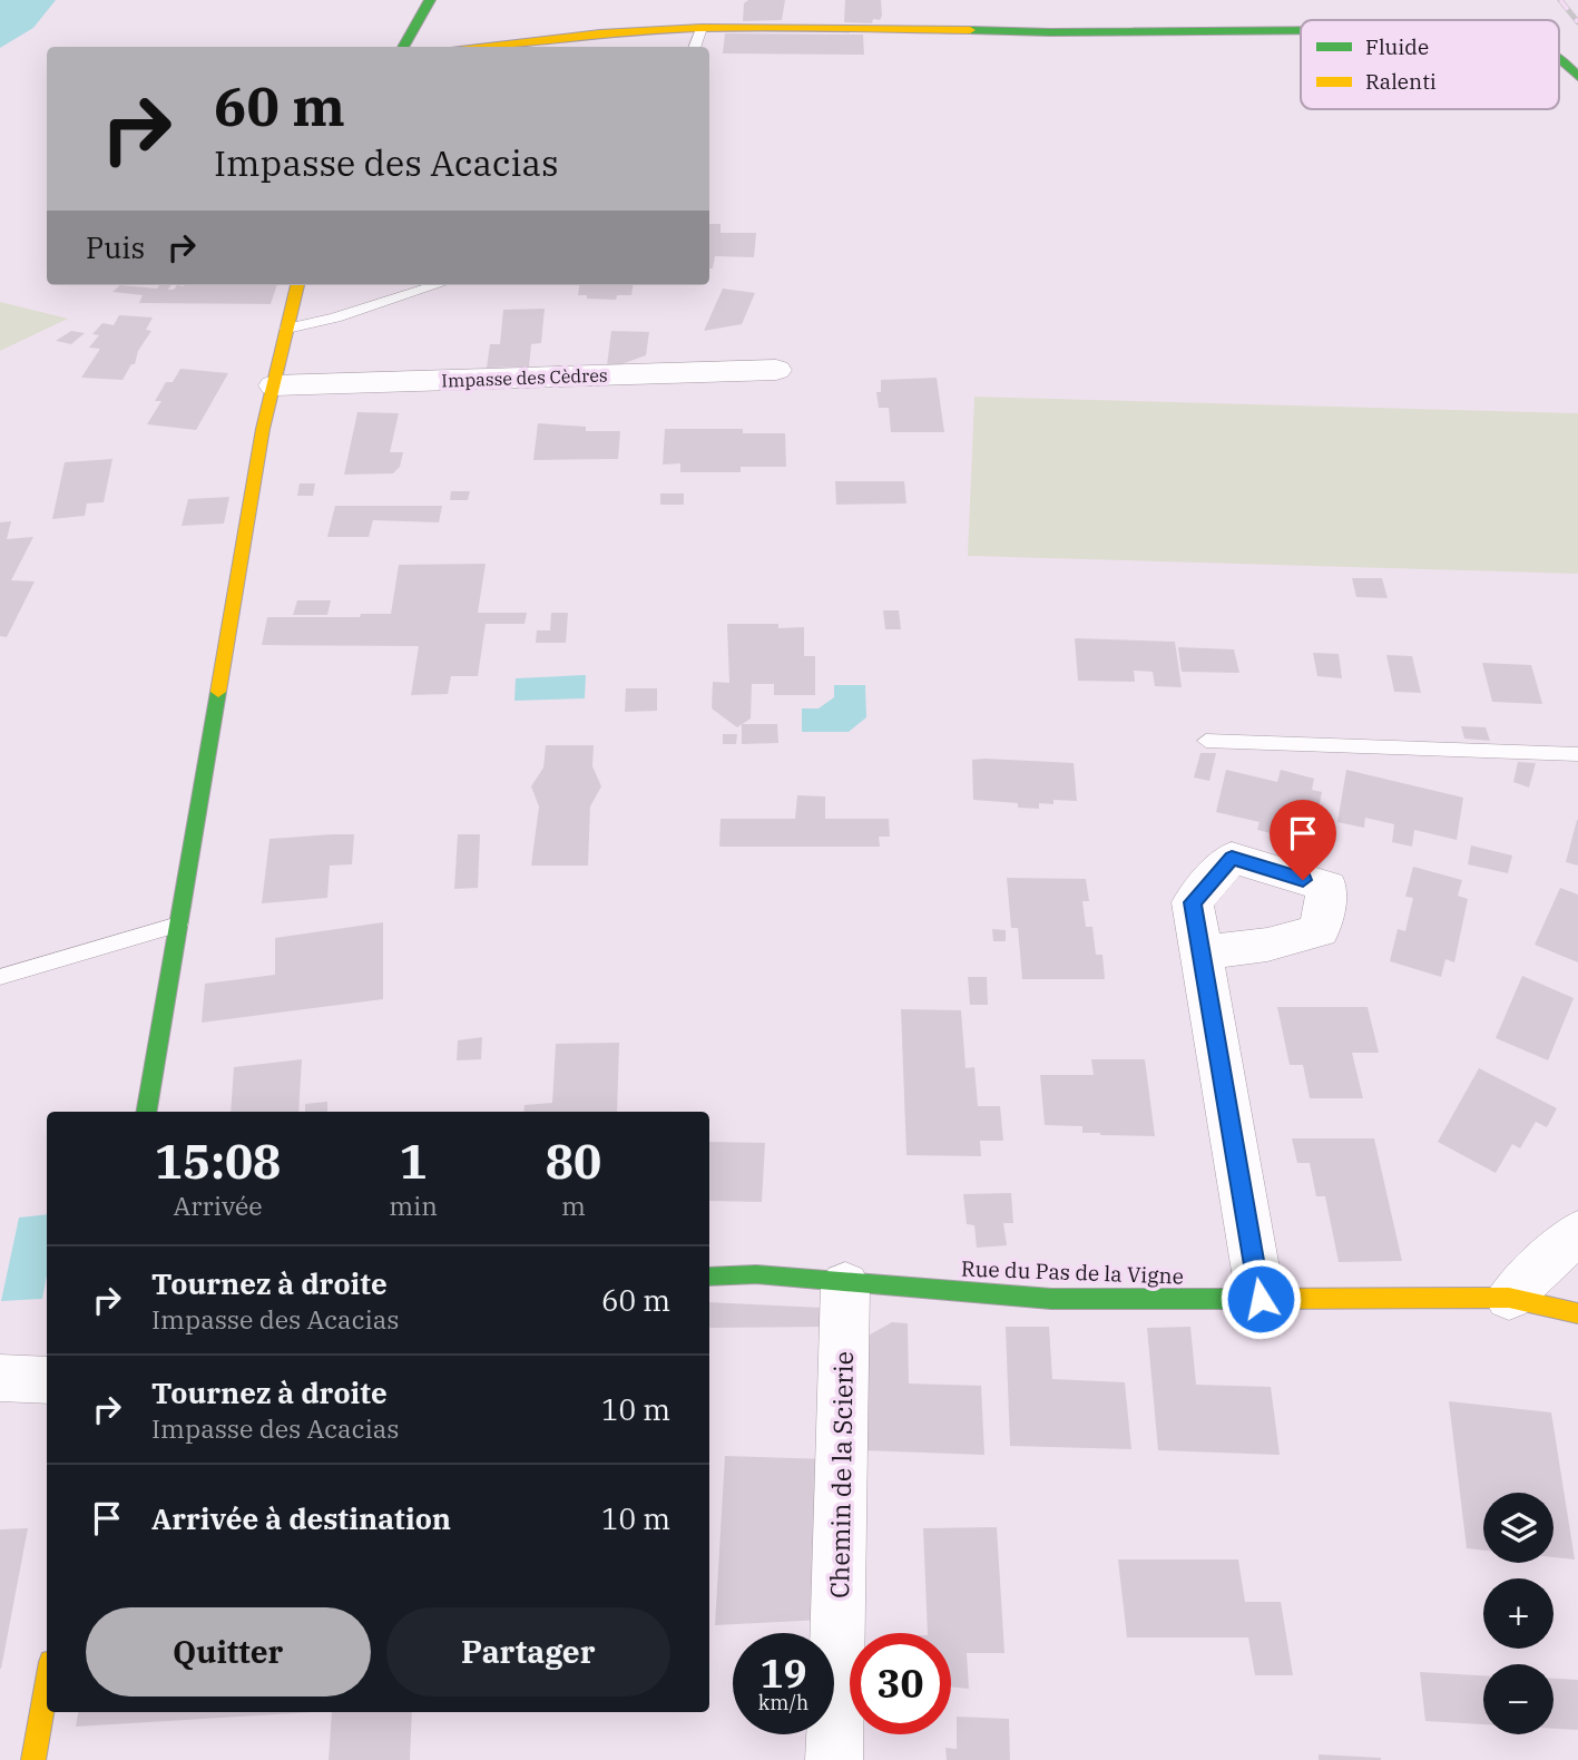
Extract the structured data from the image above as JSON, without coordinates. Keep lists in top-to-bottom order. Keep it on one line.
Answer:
{"streets":{"street":["Impasse des Cèdres","Rue du Pas de la Vigne","Chemin de la Scierie"]},"crossings":[["Rue du Pas de la Vigne","Chemin de la Scierie"]],"legend":["Fluide","Ralenti"],"page":{"turn":["60 m","Impasse des Acacias"],"then":"Puis","eta":["15:08","Arrivée","1","min","80","m"],"list":[{"name":"Tournez à droite","note":"Impasse des Acacias","value":"60 m"},{"name":"Tournez à droite","note":"Impasse des Acacias","value":"10 m"},{"name":"Arrivée à destination","value":"10 m"}],"map_buttons":["+","−"],"buttons":["Quitter","Partager"],"speed":"19 km/h","limit":"30"}}
